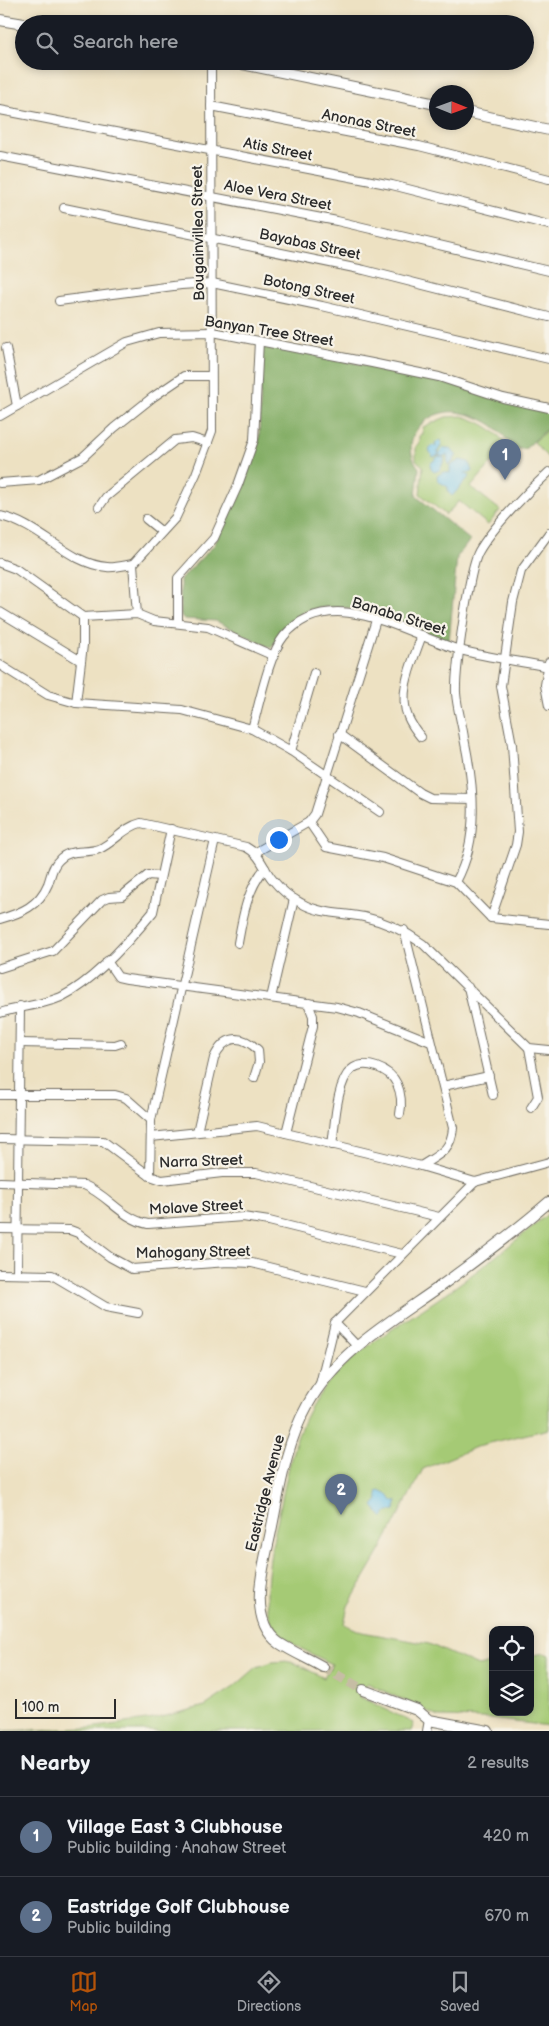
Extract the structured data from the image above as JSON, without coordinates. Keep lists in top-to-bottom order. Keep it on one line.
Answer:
{"streets":{"street":["Anonas Street","Atis Street","Aloe Vera Street","Bougainvillea Street","Bayabas Street","Botong Street","Banyan Tree Street","Banaba Street","Narra Street","Molave Street","Mahogany Street","Eastridge Avenue"]},"crossings":[["Anonas Street","Bougainvillea Street"],["Atis Street","Bougainvillea Street"],["Aloe Vera Street","Bougainvillea Street"],["Bougainvillea Street","Bayabas Street"],["Bougainvillea Street","Botong Street"],["Bougainvillea Street","Banyan Tree Street"]],"scale_bar":"100 m","north":"right","page":{"search":"Search here","pins":["1","2"],"scale":"100 m","heading":["Nearby","2 results"],"list":[{"mark":"1","name":"Village East 3 Clubhouse","note":"Public building · Anahaw Street","value":"420 m"},{"mark":"2","name":"Eastridge Golf Clubhouse","note":"Public building","value":"670 m"}],"nav":["Map","Directions","Saved"]}}
